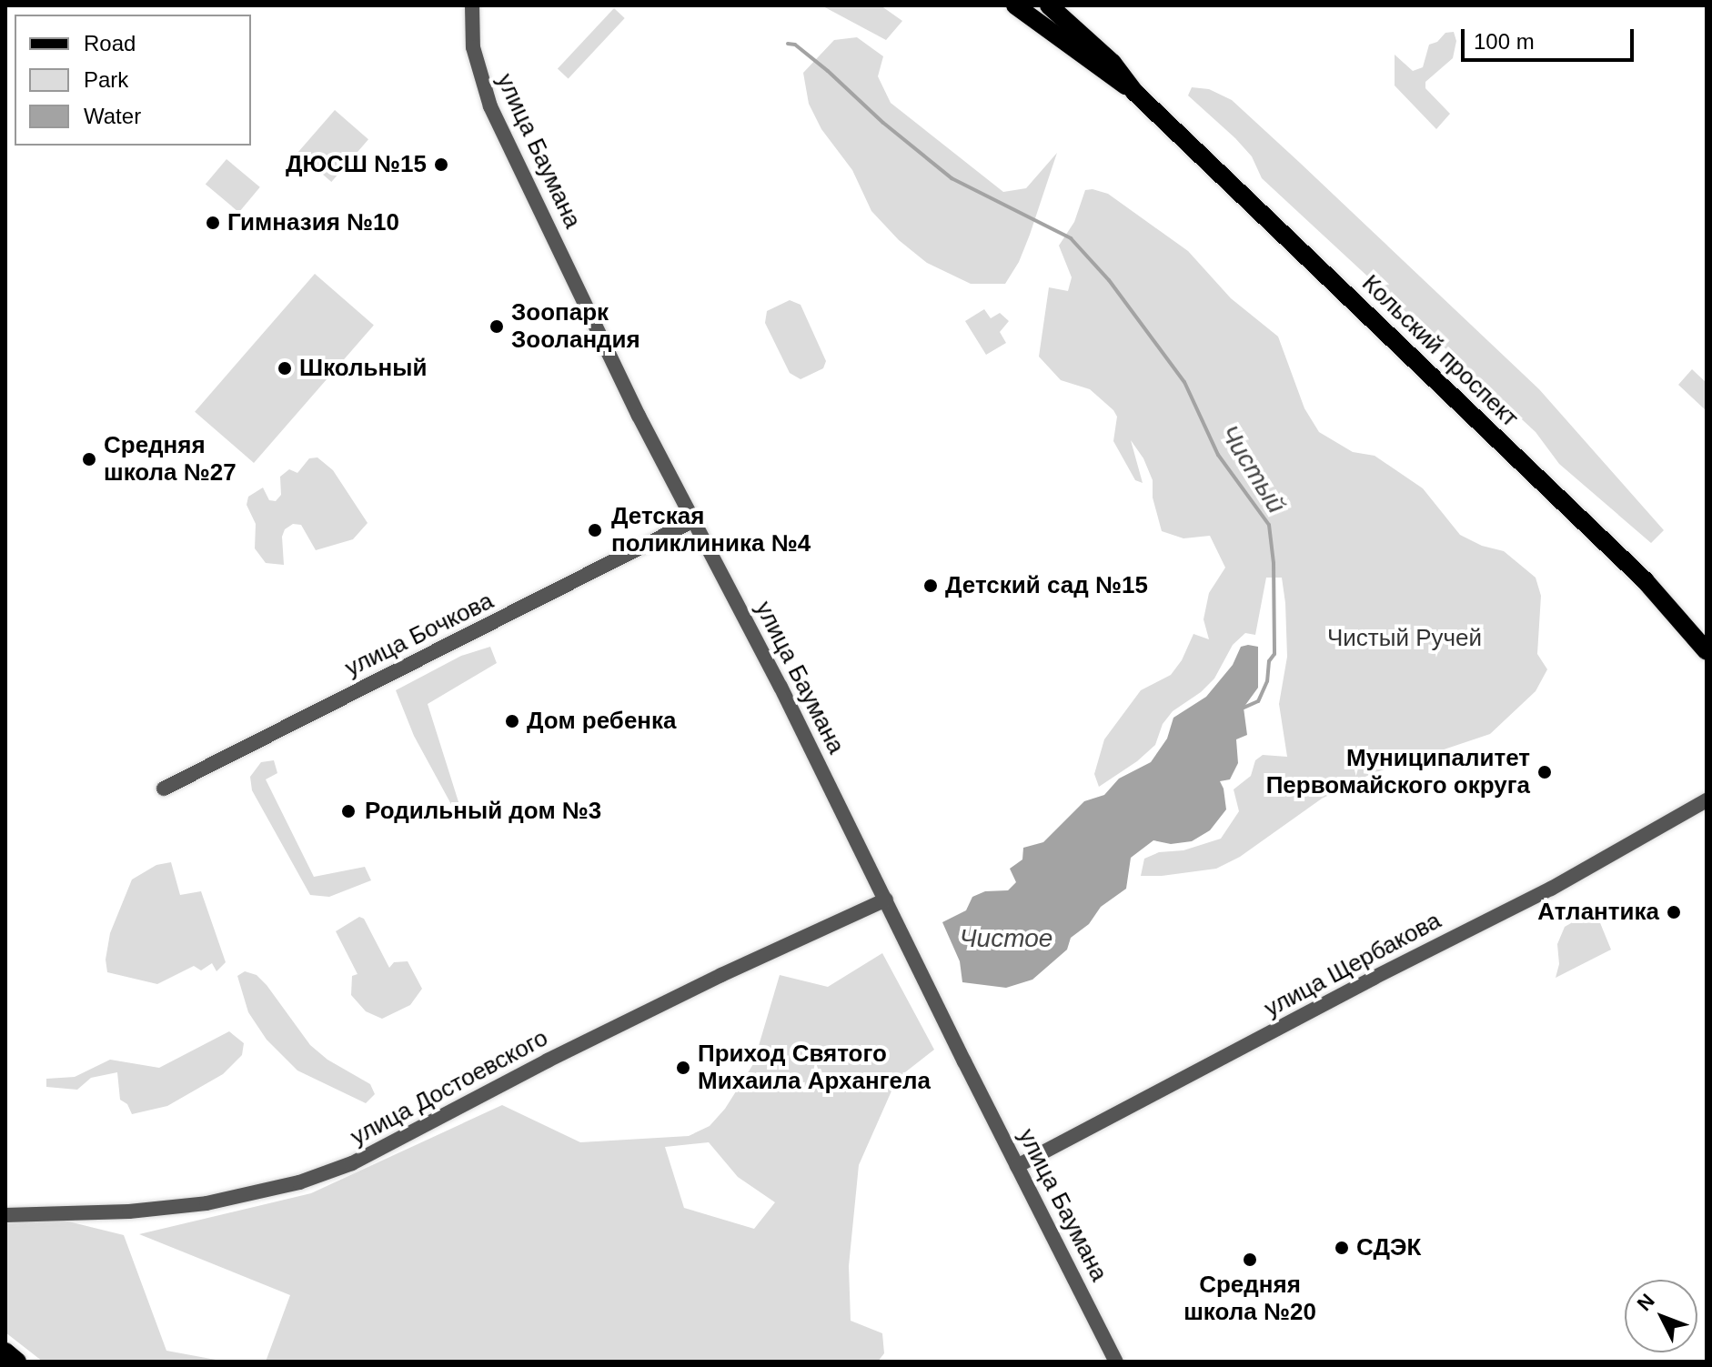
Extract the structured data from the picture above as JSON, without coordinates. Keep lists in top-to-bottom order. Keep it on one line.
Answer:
{"streets":{"main road":["Кольский проспект"],"street":["улица Баумана","улица Бочкова","улица Щербакова","улица Достоевского"]},"crossings":[["улица Баумана","улица Бочкова"],["улица Баумана","улица Щербакова"],["улица Баумана","улица Достоевского"]],"water":["Чистый","Чистое"],"parks":["Чистый Ручей"],"places":["ДЮСШ №15","Гимназия №10","Зоопарк Зооландия","Школьный","Средняя школа №27","Детская поликлиника №4","Детский сад №15","Дом ребенка","Муниципалитет Первомайского округа","Родильный дом №3","Атлантика","Приход Святого Михаила Архангела","СДЭК","Средняя школа №20"],"legend":["Road","Park","Water"],"scale_bar":"100 m","north":"top left"}
